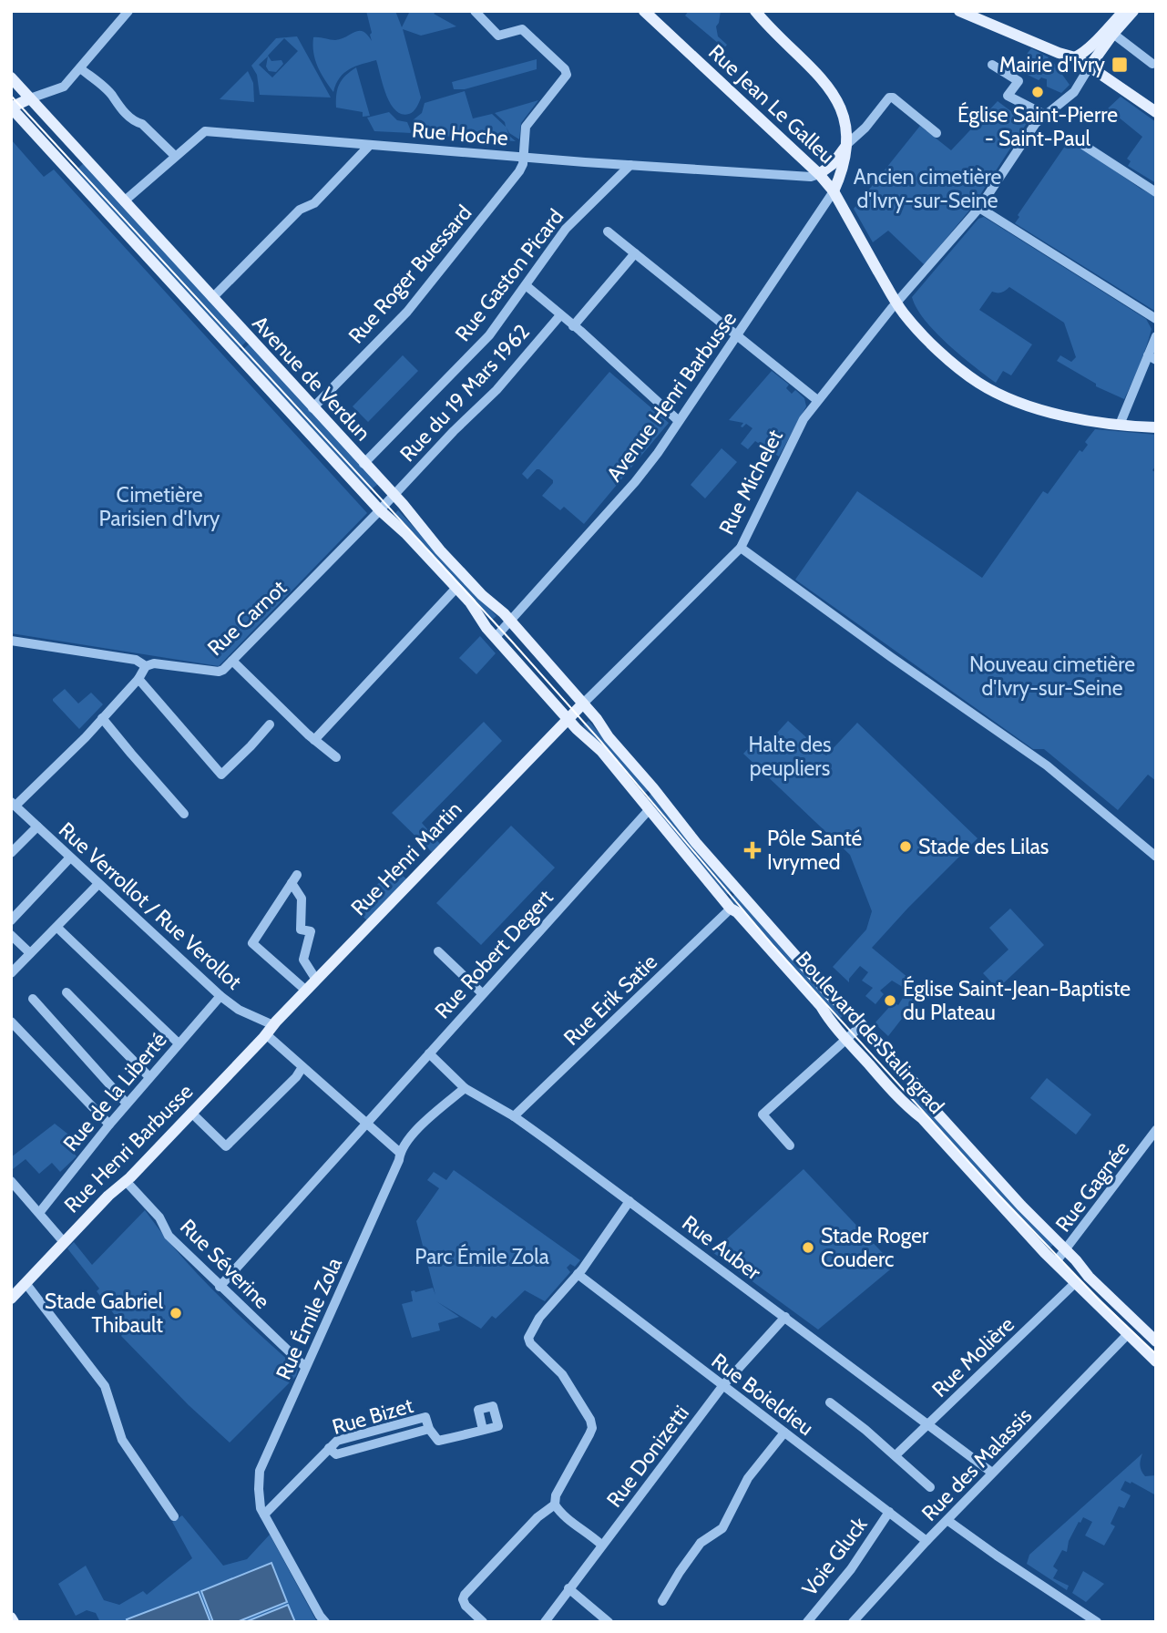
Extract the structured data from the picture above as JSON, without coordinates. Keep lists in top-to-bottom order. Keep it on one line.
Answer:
{"streets":{"main road":["Rue Jean Le Galleu","Avenue de Verdun","Rue Michelet","Rue Henri Martin","Boulevard de Stalingrad","Rue Henri Barbusse"],"street":["Rue Hoche","Rue Roger Buessard","Rue Gaston Picard","Rue du 19 Mars 1962","Avenue Henri Barbusse","Rue Carnot","Rue Verrollot / Rue Verollot","Rue Robert Degert","Rue Erik Satie","Rue de la Liberté","Rue Gagnée","Rue Auber","Rue Séverine","Rue Émile Zola","Rue Molière","Rue Boieldieu","Rue Bizet","Rue Donizetti","Rue des Malassis","Voie Gluck"]},"crossings":[["Rue Jean Le Galleu","Rue Hoche"],["Rue Jean Le Galleu","Avenue Henri Barbusse"],["Rue Jean Le Galleu","Rue Michelet"],["Rue Hoche","Rue Roger Buessard"],["Rue Hoche","Rue Gaston Picard"],["Rue Hoche","Avenue de Verdun"],["Rue Roger Buessard","Avenue de Verdun"],["Rue Gaston Picard","Avenue de Verdun"],["Avenue de Verdun","Rue du 19 Mars 1962"],["Avenue de Verdun","Avenue Henri Barbusse"],["Avenue de Verdun","Rue Michelet"],["Avenue de Verdun","Rue Carnot"],["Avenue de Verdun","Rue Henri Martin"],["Avenue de Verdun","Boulevard de Stalingrad"],["Rue du 19 Mars 1962","Rue Carnot"],["Rue Michelet","Rue Henri Martin"],["Rue Michelet","Boulevard de Stalingrad"],["Rue Henri Martin","Rue Verrollot / Rue Verollot"],["Rue Henri Martin","Boulevard de Stalingrad"],["Rue Henri Martin","Rue Henri Barbusse"],["Rue Verrollot / Rue Verollot","Rue Robert Degert"],["Rue Verrollot / Rue Verollot","Rue de la Liberté"],["Rue Verrollot / Rue Verollot","Rue Henri Barbusse"],["Rue Verrollot / Rue Verollot","Rue Émile Zola"],["Rue Robert Degert","Boulevard de Stalingrad"],["Rue Robert Degert","Rue Auber"],["Rue Robert Degert","Rue Séverine"],["Rue Erik Satie","Boulevard de Stalingrad"],["Rue Erik Satie","Rue Auber"],["Boulevard de Stalingrad","Rue Gagnée"],["Boulevard de Stalingrad","Rue Molière"],["Boulevard de Stalingrad","Rue des Malassis"],["Rue Henri Barbusse","Rue Séverine"],["Rue Auber","Rue Émile Zola"],["Rue Auber","Rue Molière"],["Rue Auber","Rue Donizetti"],["Rue Auber","Rue des Malassis"],["Rue Séverine","Rue Émile Zola"],["Rue Émile Zola","Rue Bizet"],["Rue Boieldieu","Rue Donizetti"],["Rue Boieldieu","Rue des Malassis"],["Rue Boieldieu","Voie Gluck"]],"parks":["Ancien cimetière d'Ivry-sur-Seine","Cimetière Parisien d'Ivry","Nouveau cimetière d'Ivry-sur-Seine","Halte des peupliers","Parc Émile Zola"],"places":{"transit":["Mairie d'Ivry"],"other":["Église Saint-Pierre - Saint-Paul","Stade des Lilas","Église Saint-Jean-Baptiste du Plateau","Stade Roger Couderc","Stade Gabriel Thibault"],"health":["Pôle Santé Ivrymed"]}}
